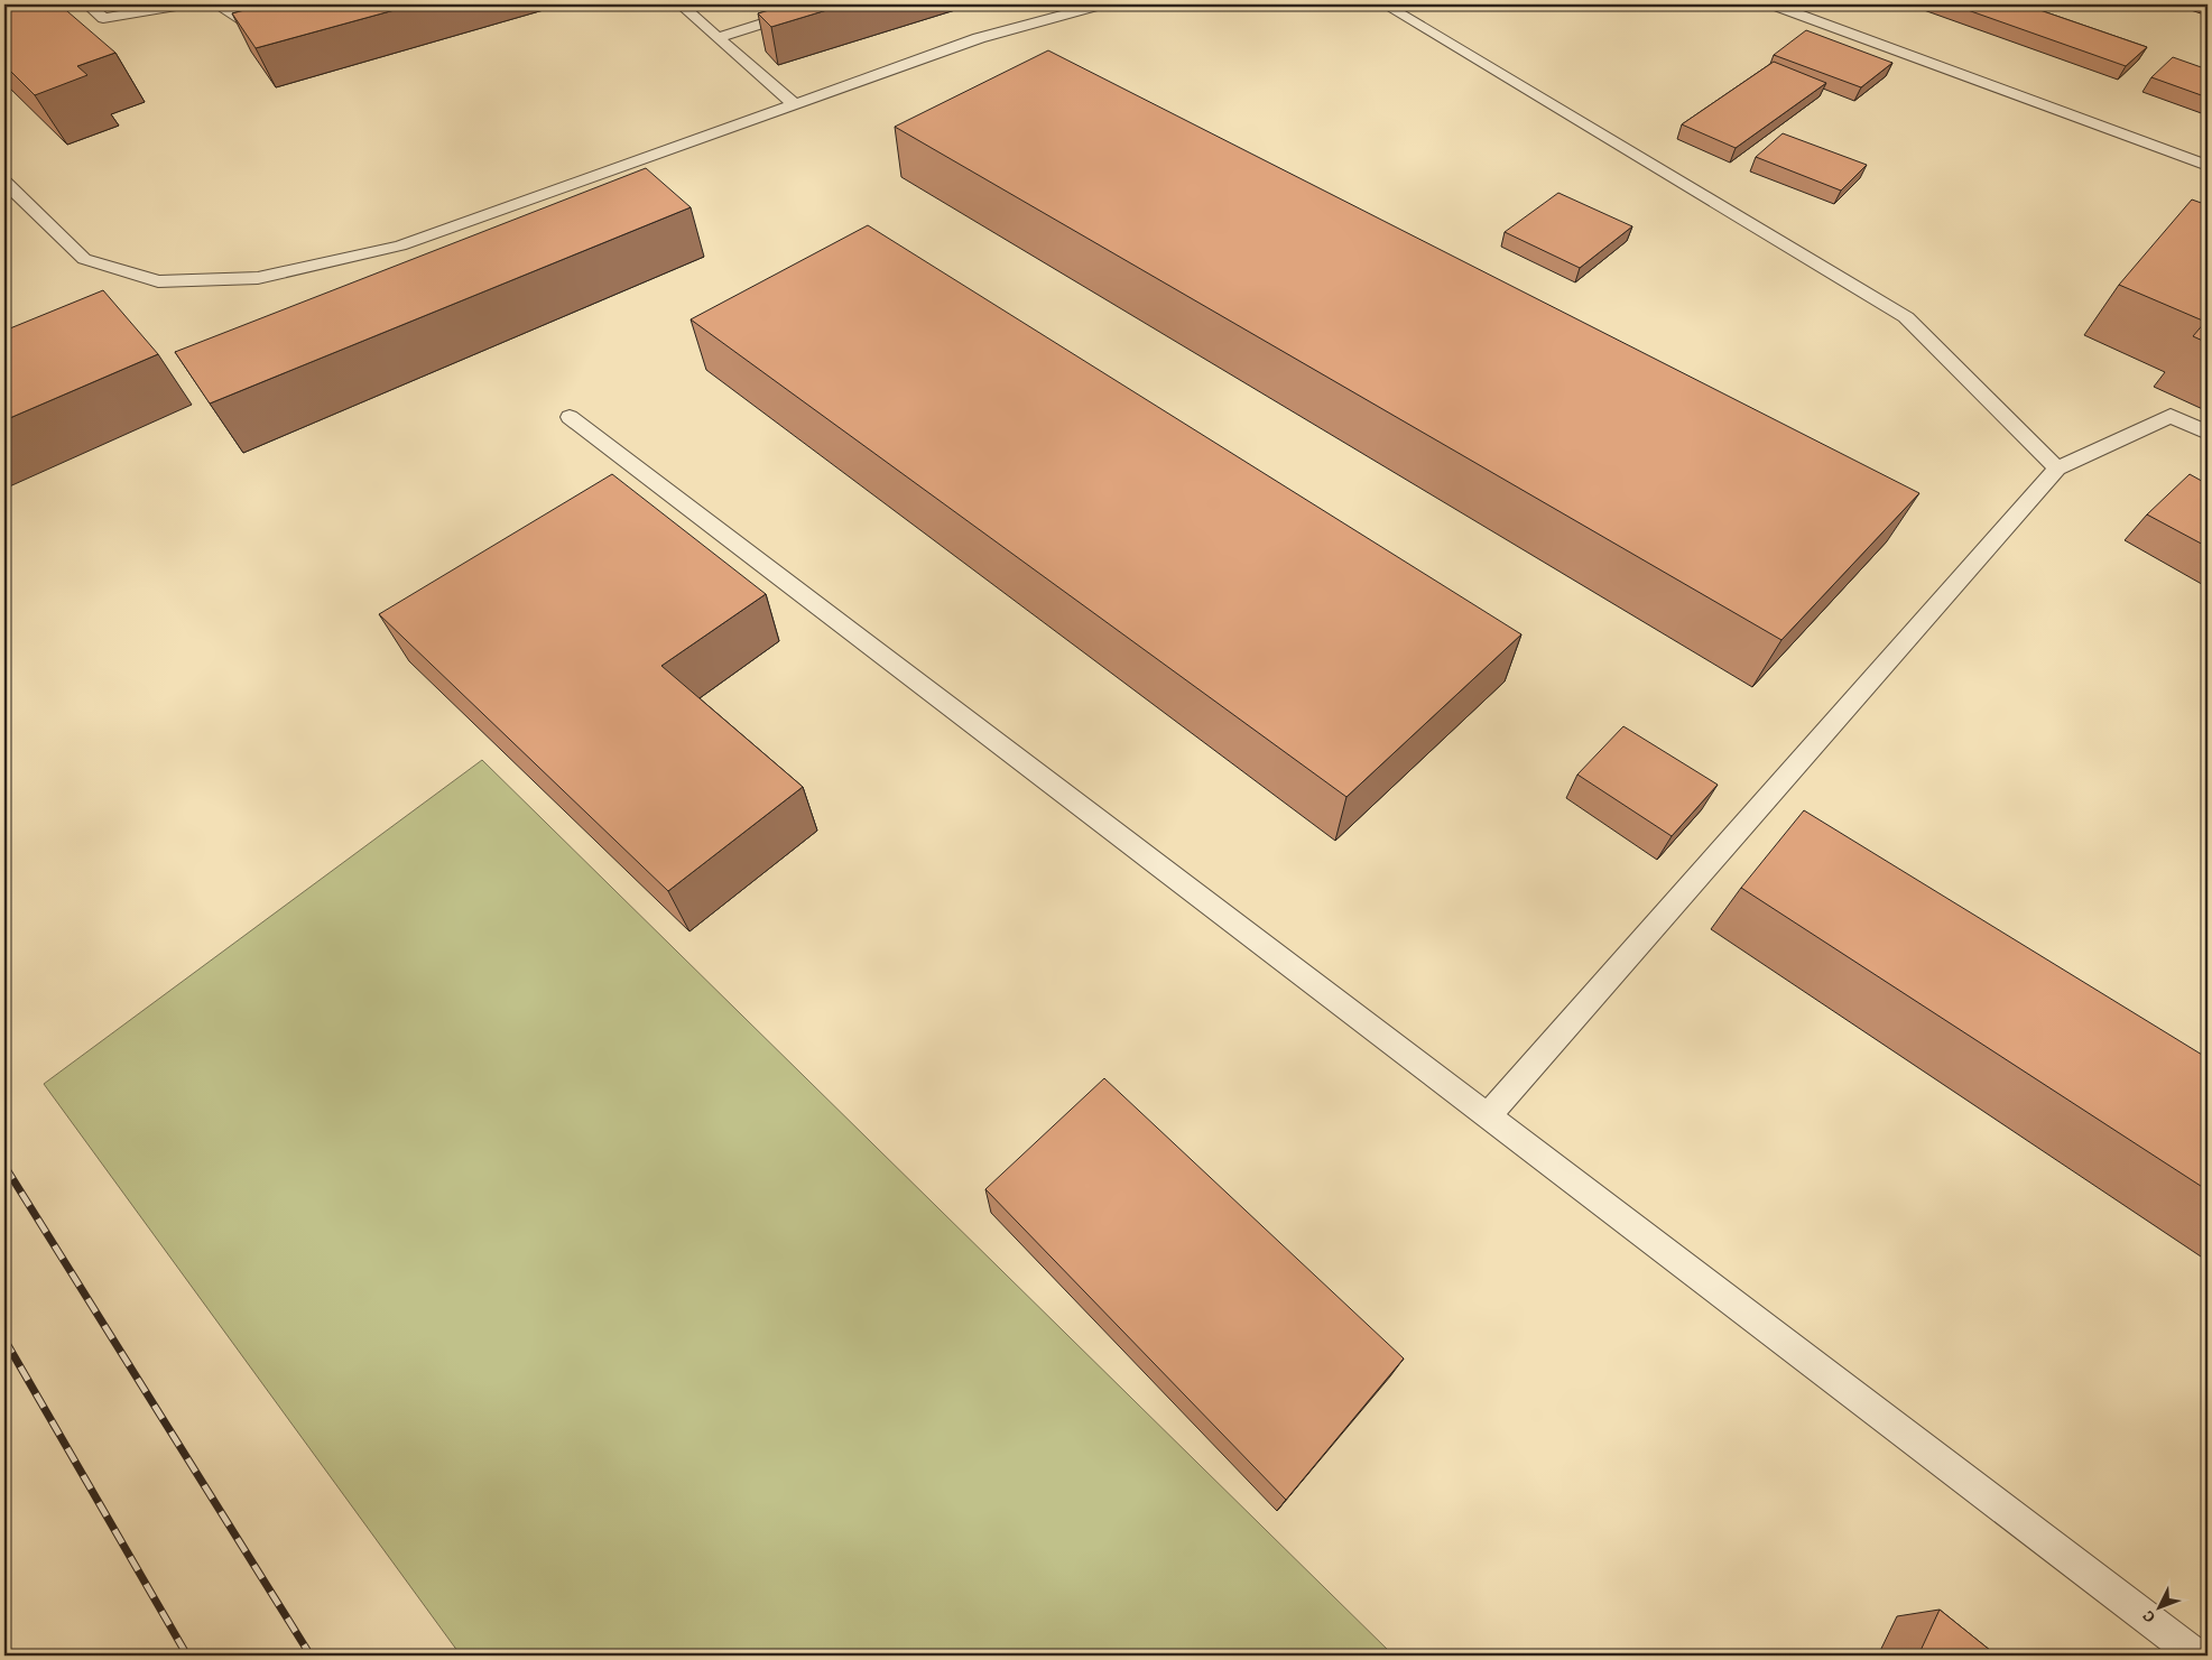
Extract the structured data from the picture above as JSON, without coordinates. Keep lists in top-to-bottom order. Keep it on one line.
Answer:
{"north":"bottom left"}
